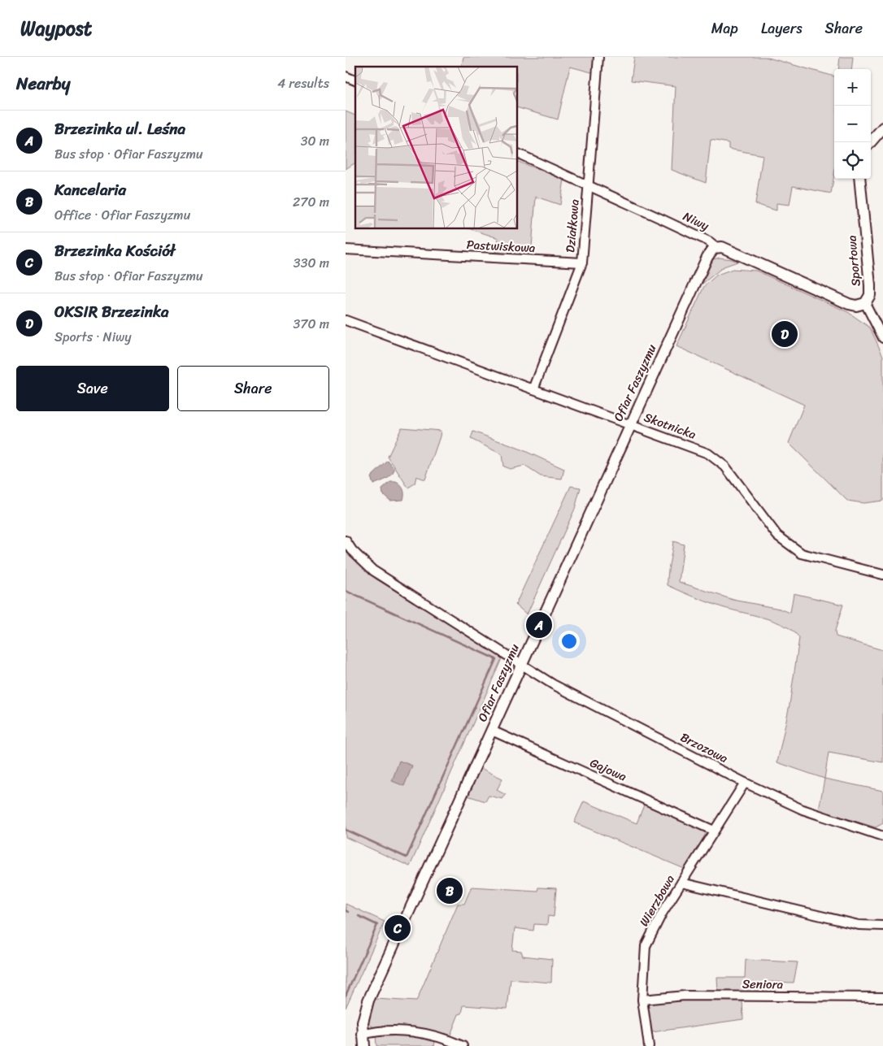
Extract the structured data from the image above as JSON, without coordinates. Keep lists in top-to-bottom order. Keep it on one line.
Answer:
{"streets":{"street":["Niwy","Działkowa","Pastwiskowa","Sportowa","Ofiar Faszyzmu","Skotnicka","Brzozowa","Gajowa","Wierzbowa","Seniora"]},"crossings":[["Niwy","Działkowa"],["Niwy","Sportowa"],["Niwy","Ofiar Faszyzmu"],["Działkowa","Pastwiskowa"],["Działkowa","Skotnicka"],["Ofiar Faszyzmu","Skotnicka"],["Ofiar Faszyzmu","Brzozowa"],["Ofiar Faszyzmu","Gajowa"],["Brzozowa","Wierzbowa"],["Gajowa","Wierzbowa"],["Wierzbowa","Seniora"]],"page":{"header":"Waypost","nav":["Map","Layers","Share"],"heading":["Nearby","4 results"],"map_buttons":["+","−"],"list":[{"mark":"A","name":"Brzezinka ul. Leśna","note":"Bus stop · Ofiar Faszyzmu","value":"30 m"},{"mark":"B","name":"Kancelaria","note":"Office · Ofiar Faszyzmu","value":"270 m"},{"mark":"C","name":"Brzezinka Kościół","note":"Bus stop · Ofiar Faszyzmu","value":"330 m"},{"mark":"D","name":"OKSIR Brzezinka","note":"Sports · Niwy","value":"370 m"}],"pins":["D","A","B","C"],"buttons":["Save","Share"]}}
